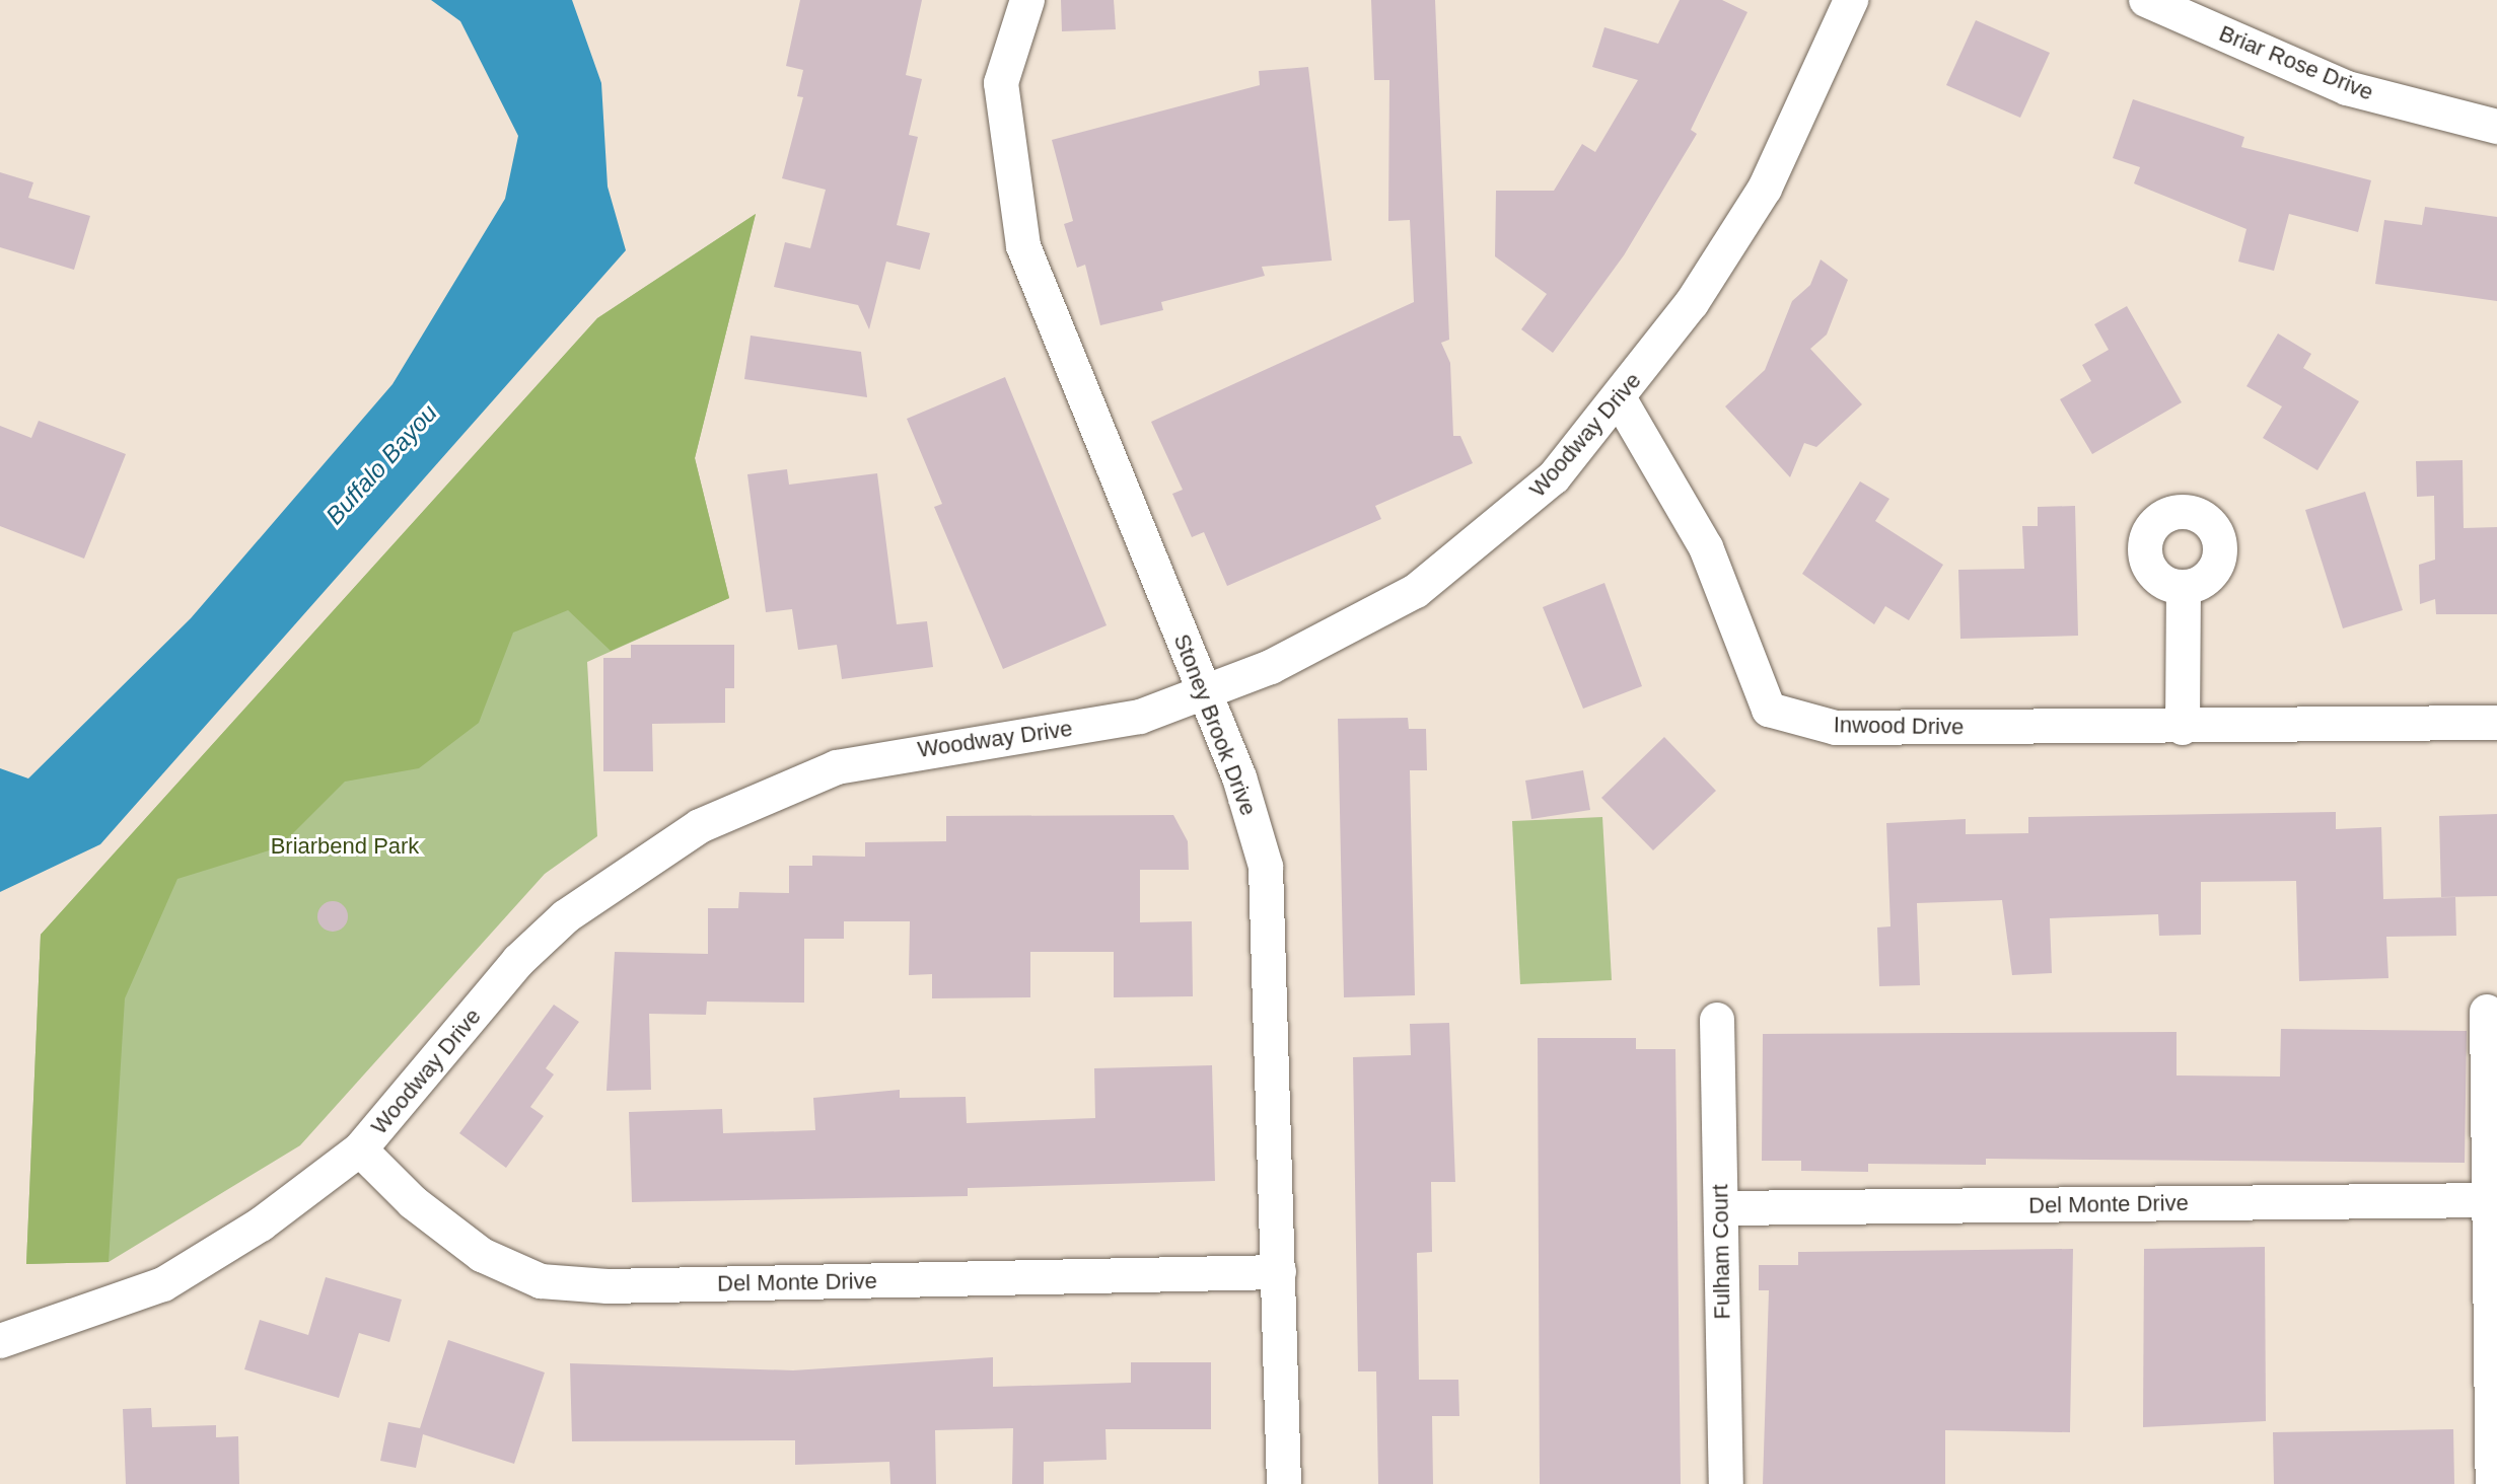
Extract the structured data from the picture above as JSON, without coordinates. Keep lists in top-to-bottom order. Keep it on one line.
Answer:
{"streets":{"street":["Briar Rose Drive","Woodway Drive","Stoney Brook Drive","Inwood Drive","Del Monte Drive","Fulham Court"]},"crossings":[["Woodway Drive","Stoney Brook Drive"],["Woodway Drive","Inwood Drive"],["Woodway Drive","Del Monte Drive"],["Stoney Brook Drive","Del Monte Drive"],["Del Monte Drive","Fulham Court"]],"water":["Buffalo Bayou"],"parks":["Briarbend Park"]}
